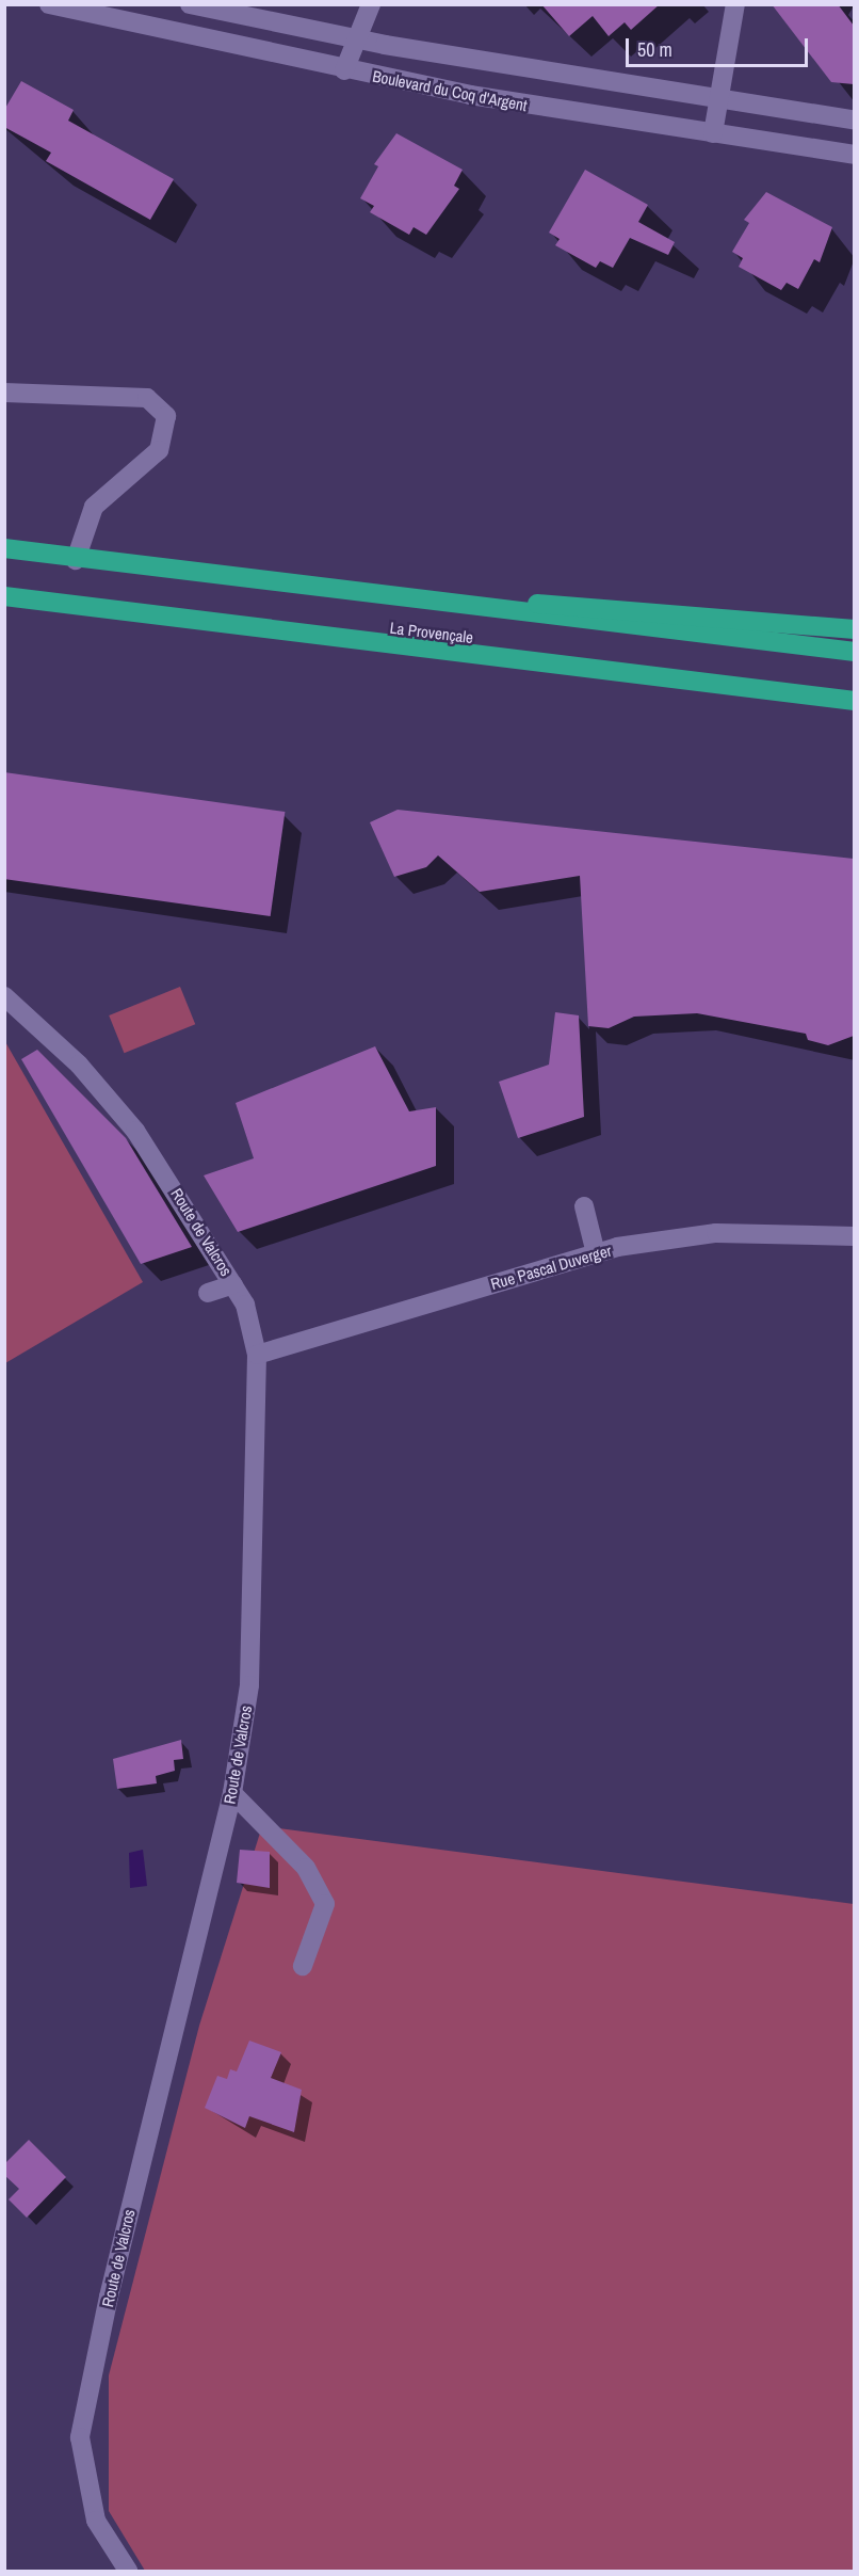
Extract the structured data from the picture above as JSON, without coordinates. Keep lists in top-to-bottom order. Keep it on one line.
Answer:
{"streets":{"highway":["La Provençale"],"street":["Boulevard du Coq d'Argent","Route de Valcros","Rue Pascal Duverger"]},"crossings":[["Route de Valcros","Rue Pascal Duverger"]],"scale_bar":"50 m"}
